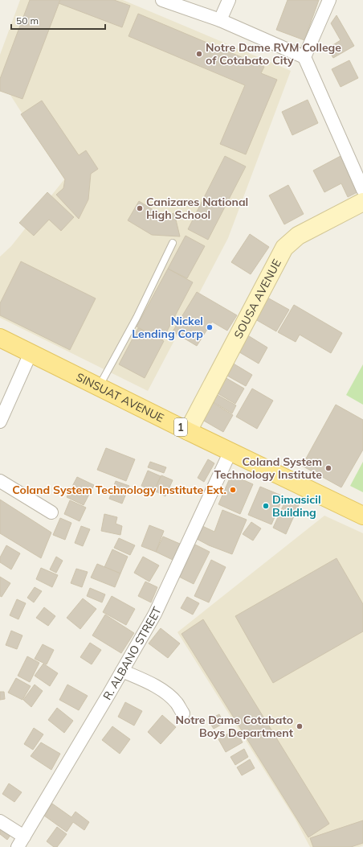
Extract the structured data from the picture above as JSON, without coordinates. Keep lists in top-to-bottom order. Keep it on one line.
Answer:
{"streets":{"main road":["SINSUAT AVENUE","1"],"street":["SOUSA AVENUE","R. ALBANO STREET"]},"crossings":[["SOUSA AVENUE","SINSUAT AVENUE"],["SINSUAT AVENUE","R. ALBANO STREET"]],"places":["Notre Dame RVM College of Cotabato City","Canizares National High School","Nickel Lending Corp","Coland System Technology Institute","Coland System Technology Institute Ext.","Dimasicil Building","Notre Dame Cotabato Boys Department"],"scale_bar":"50 m"}
